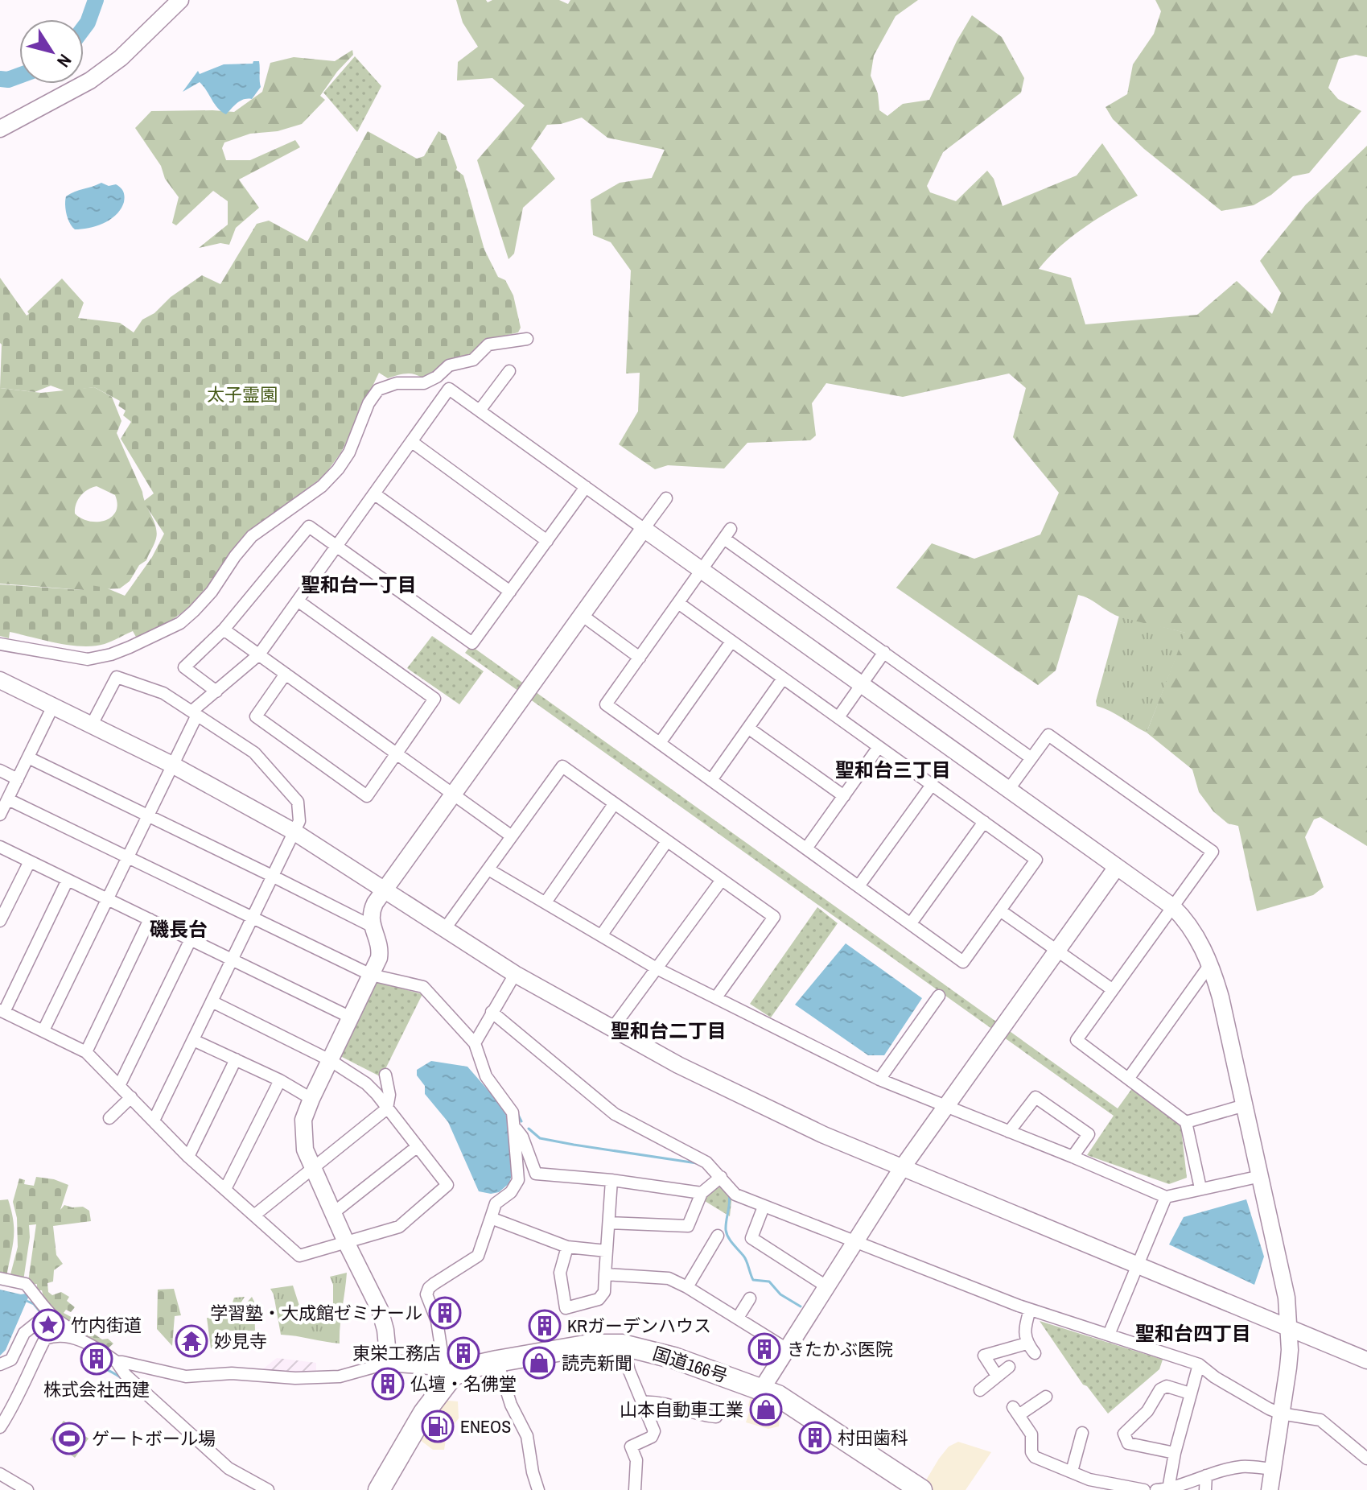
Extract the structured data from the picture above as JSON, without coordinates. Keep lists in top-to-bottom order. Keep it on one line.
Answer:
{"streets":{"highway":["国道166号"]},"districts":["聖和台一丁目","聖和台三丁目","磯長台","聖和台二丁目","聖和台四丁目"],"parks":["太子霊園"],"places":{"building":["学習塾・大成館ゼミナール","KRガーデンハウス","きたかぶ医院","東栄工務店","株式会社西建","仏壇・名佛堂","村田歯科"],"place":["竹内街道"],"temple":["妙見寺"],"shop":["読売新聞","山本自動車工業"],"fuel station":["ENEOS"],"sports":["ゲートボール場"]},"north":"bottom right"}
